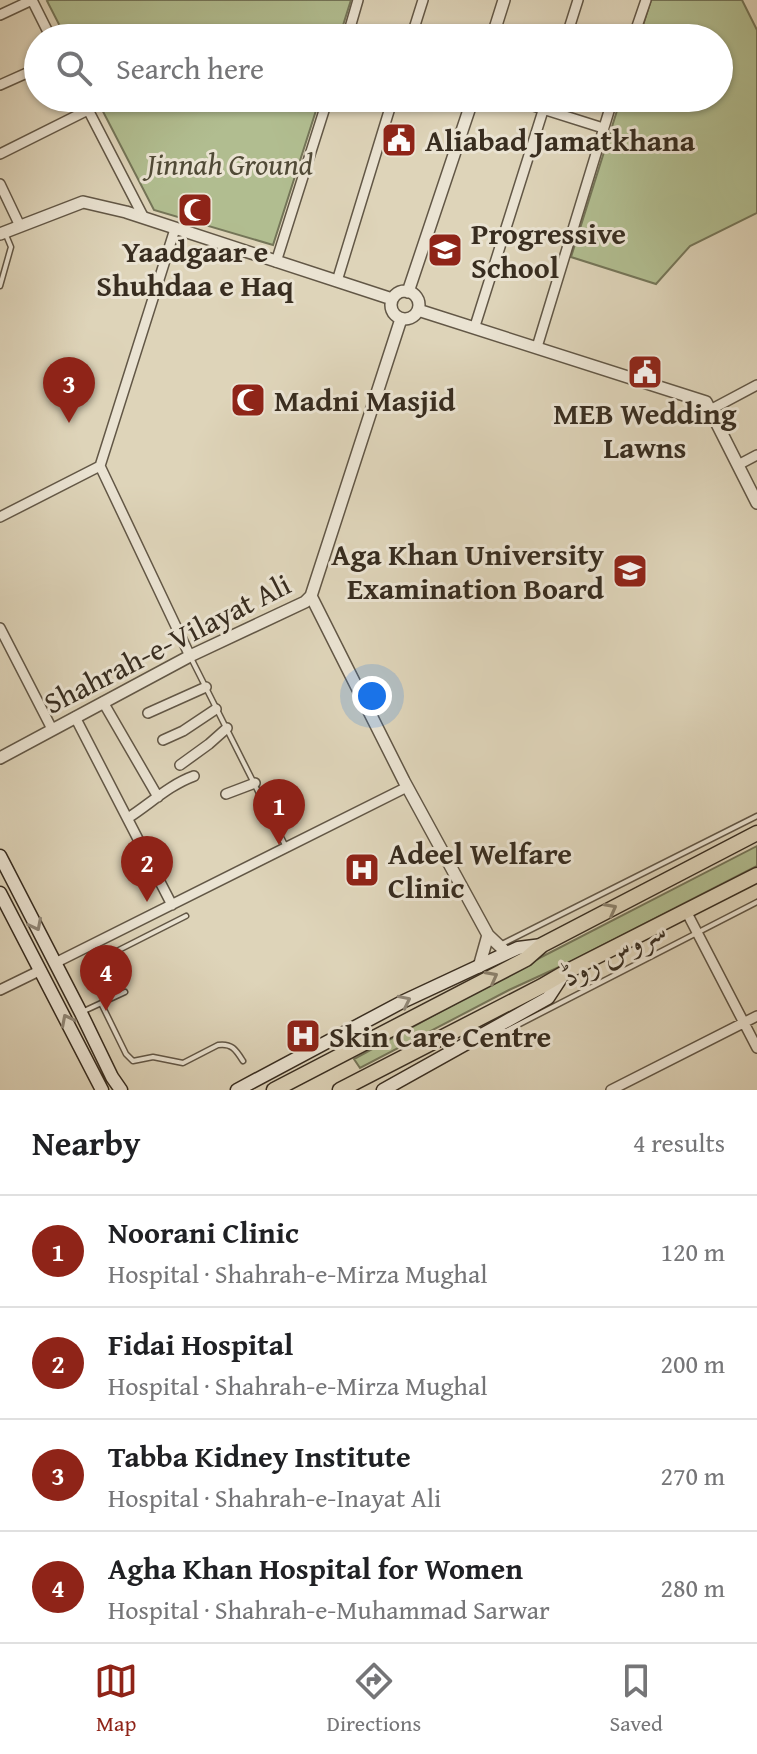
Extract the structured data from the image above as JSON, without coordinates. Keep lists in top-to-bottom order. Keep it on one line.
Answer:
{"streets":{"street":["Shahrah-e-Vilayat Ali"],"lane":["سروس روڈ"]},"parks":["Jinnah Ground"],"places":{"public building":["Aliabad Jamatkhana","MEB Wedding Lawns"],"mosque":["Yaadgaar e Shuhdaa e Haq","Madni Masjid"],"school or university":["Progressive School","Aga Khan University Examination Board"],"hospital":["Adeel Welfare Clinic","Skin Care Centre"]},"page":{"search":"Search here","pins":["3","1","2","4"],"heading":["Nearby","4 results"],"list":[{"mark":"1","name":"Noorani Clinic","note":"Hospital · Shahrah-e-Mirza Mughal","value":"120 m"},{"mark":"2","name":"Fidai Hospital","note":"Hospital · Shahrah-e-Mirza Mughal","value":"200 m"},{"mark":"3","name":"Tabba Kidney Institute","note":"Hospital · Shahrah-e-Inayat Ali","value":"270 m"},{"mark":"4","name":"Agha Khan Hospital for Women","note":"Hospital · Shahrah-e-Muhammad Sarwar","value":"280 m"}],"nav":["Map","Directions","Saved"]}}
